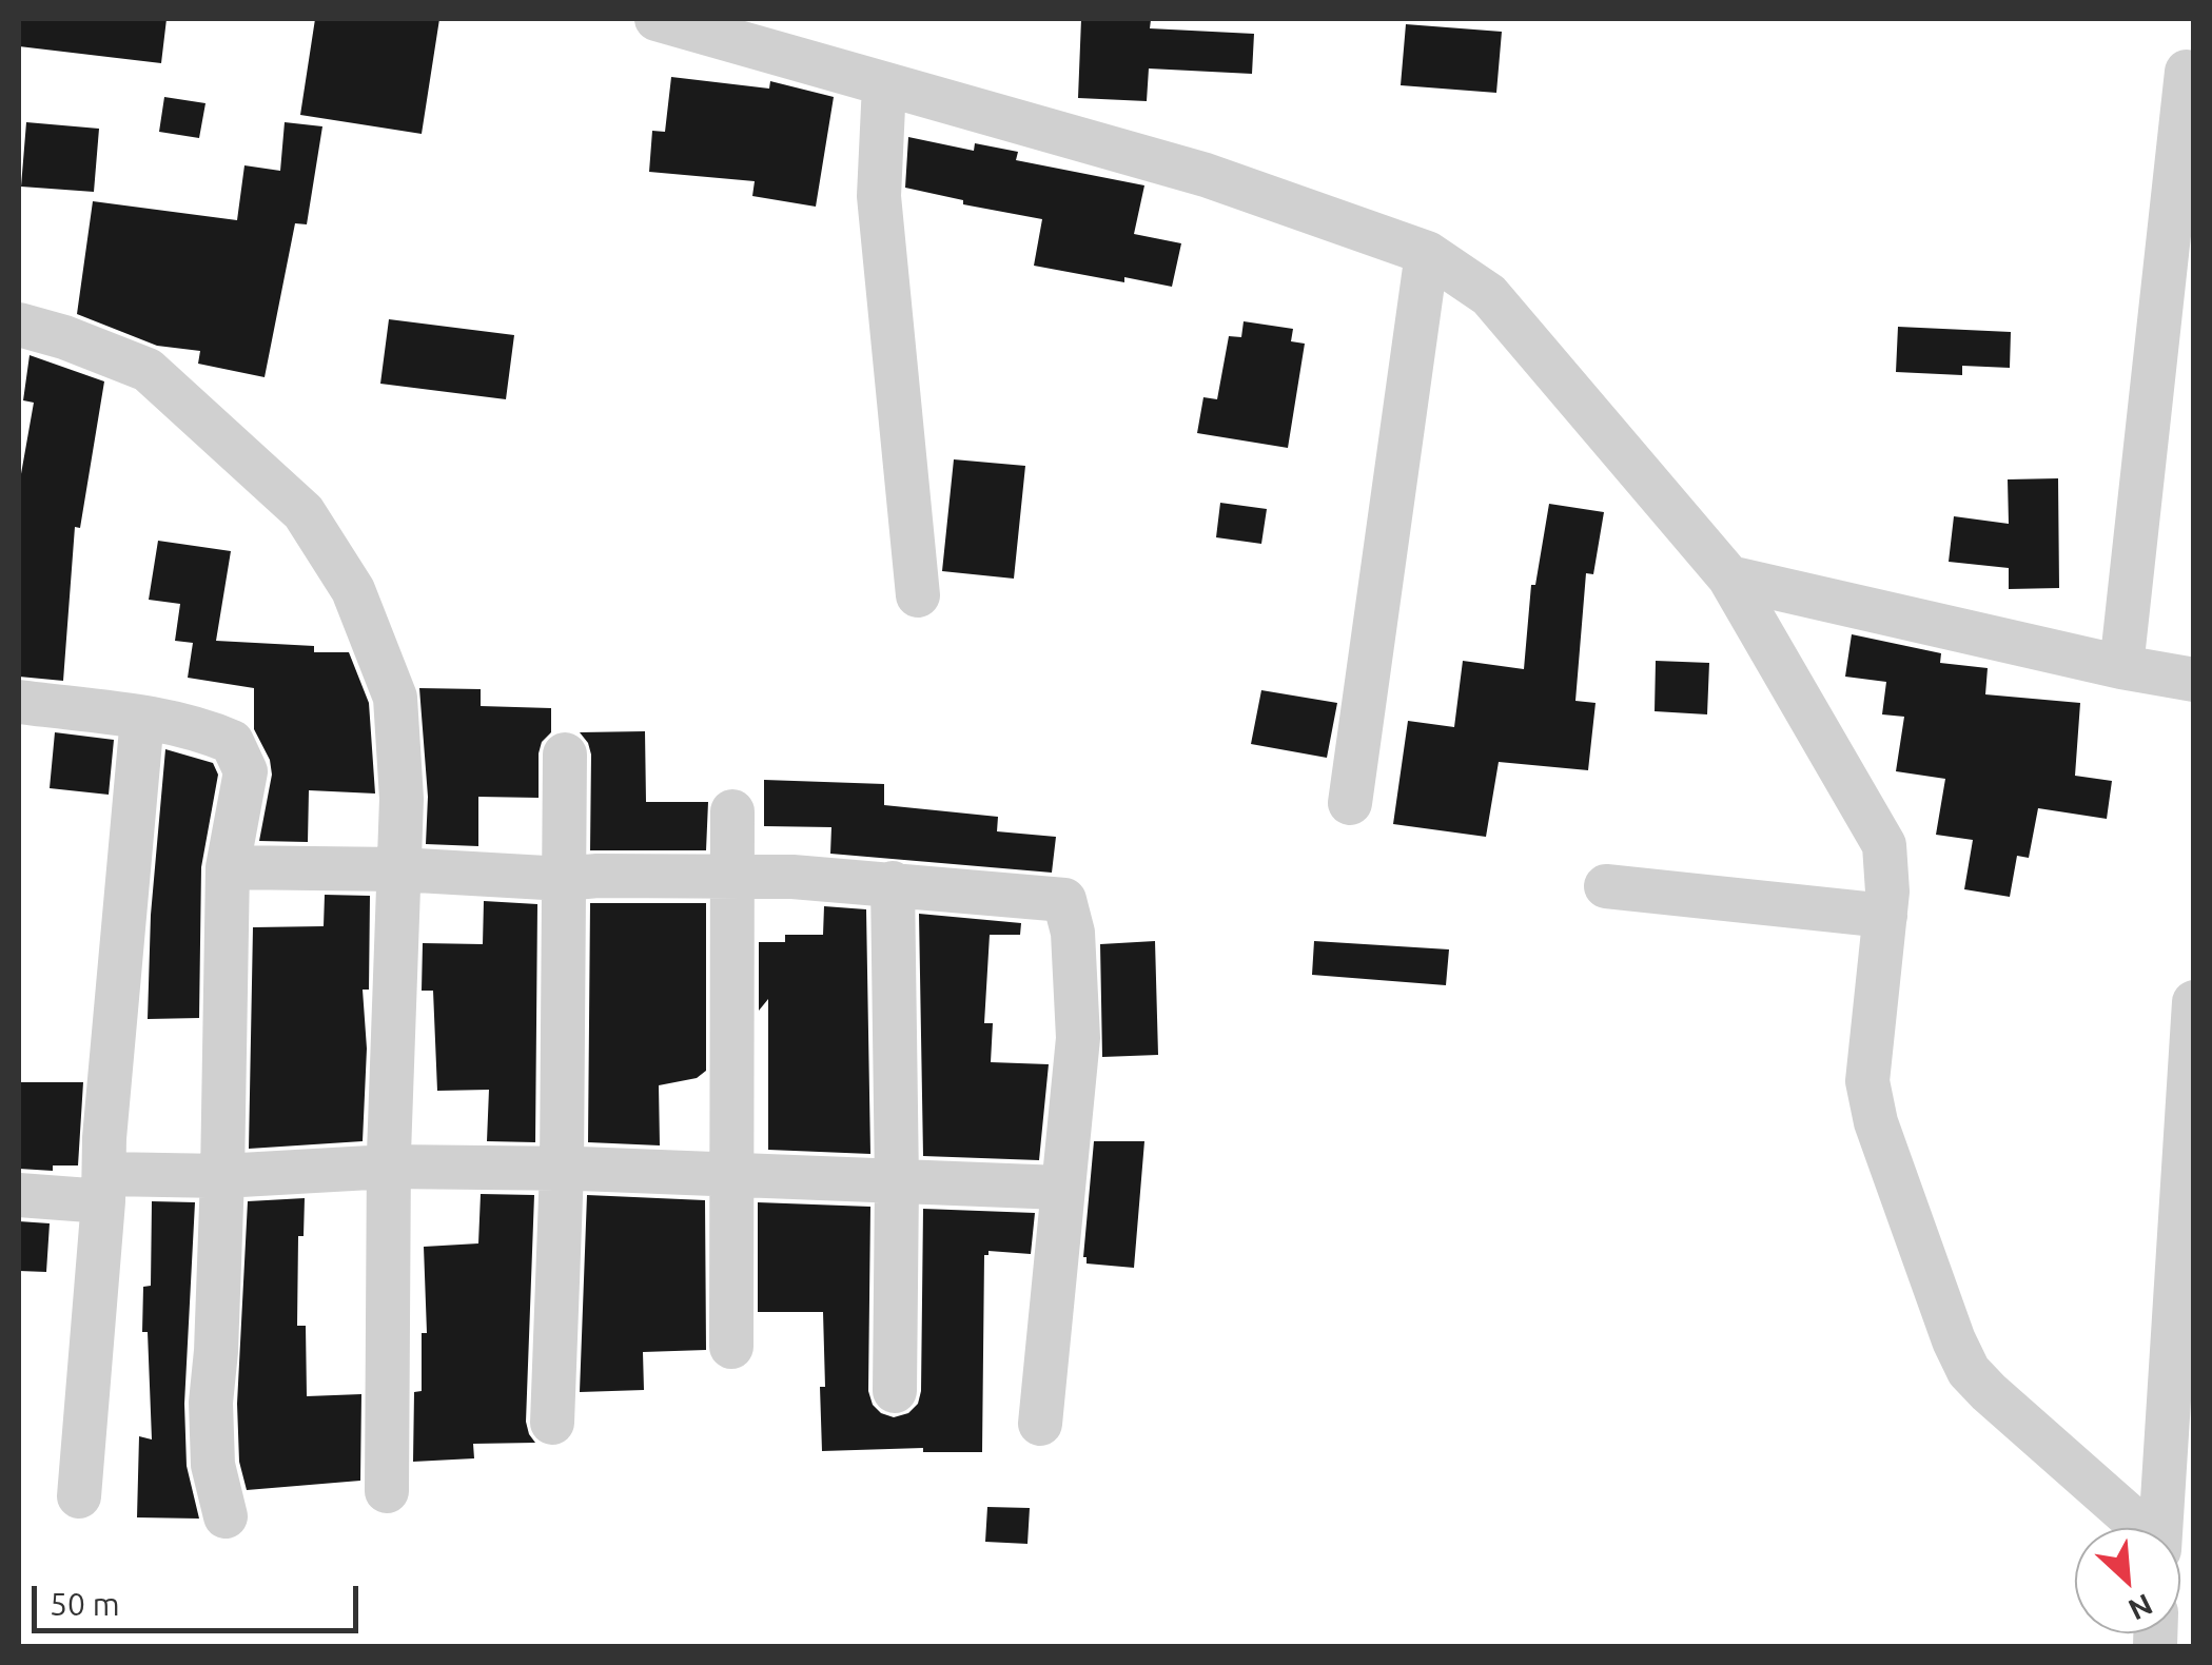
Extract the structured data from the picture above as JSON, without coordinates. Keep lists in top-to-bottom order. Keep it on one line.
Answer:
{"scale_bar":"50 m","north":"bottom right"}
